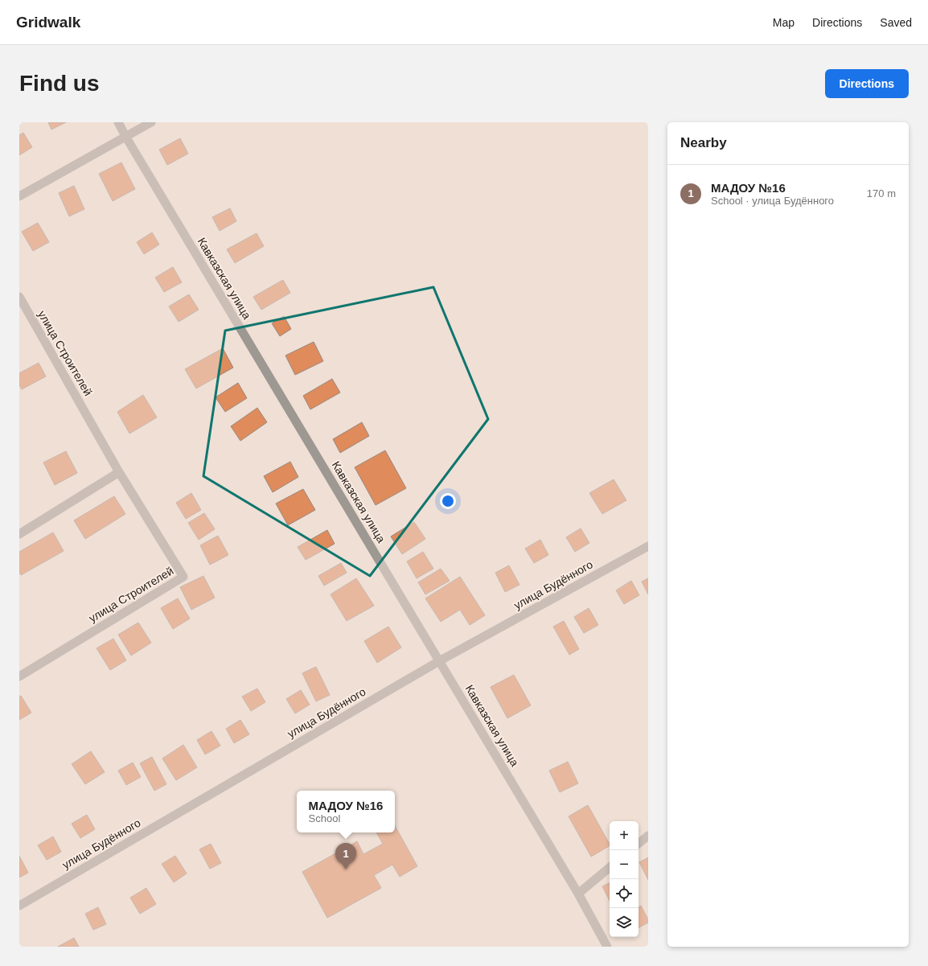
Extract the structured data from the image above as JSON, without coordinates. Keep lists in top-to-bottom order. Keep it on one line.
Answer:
{"streets":{"street":["Кавказская улица","улица Строителей","улица Будённого"]},"crossings":[["Кавказская улица","улица Будённого"]],"page":{"header":"Gridwalk","nav":["Map","Directions","Saved"],"buttons":"Directions","title":"Find us","heading":"Nearby","list":[{"mark":"1","name":"МАДОУ №16","note":"School · улица Будённого","value":"170 m"}],"popup":["МАДОУ №16","School"],"map_buttons":["+","−"],"pins":"1"}}
